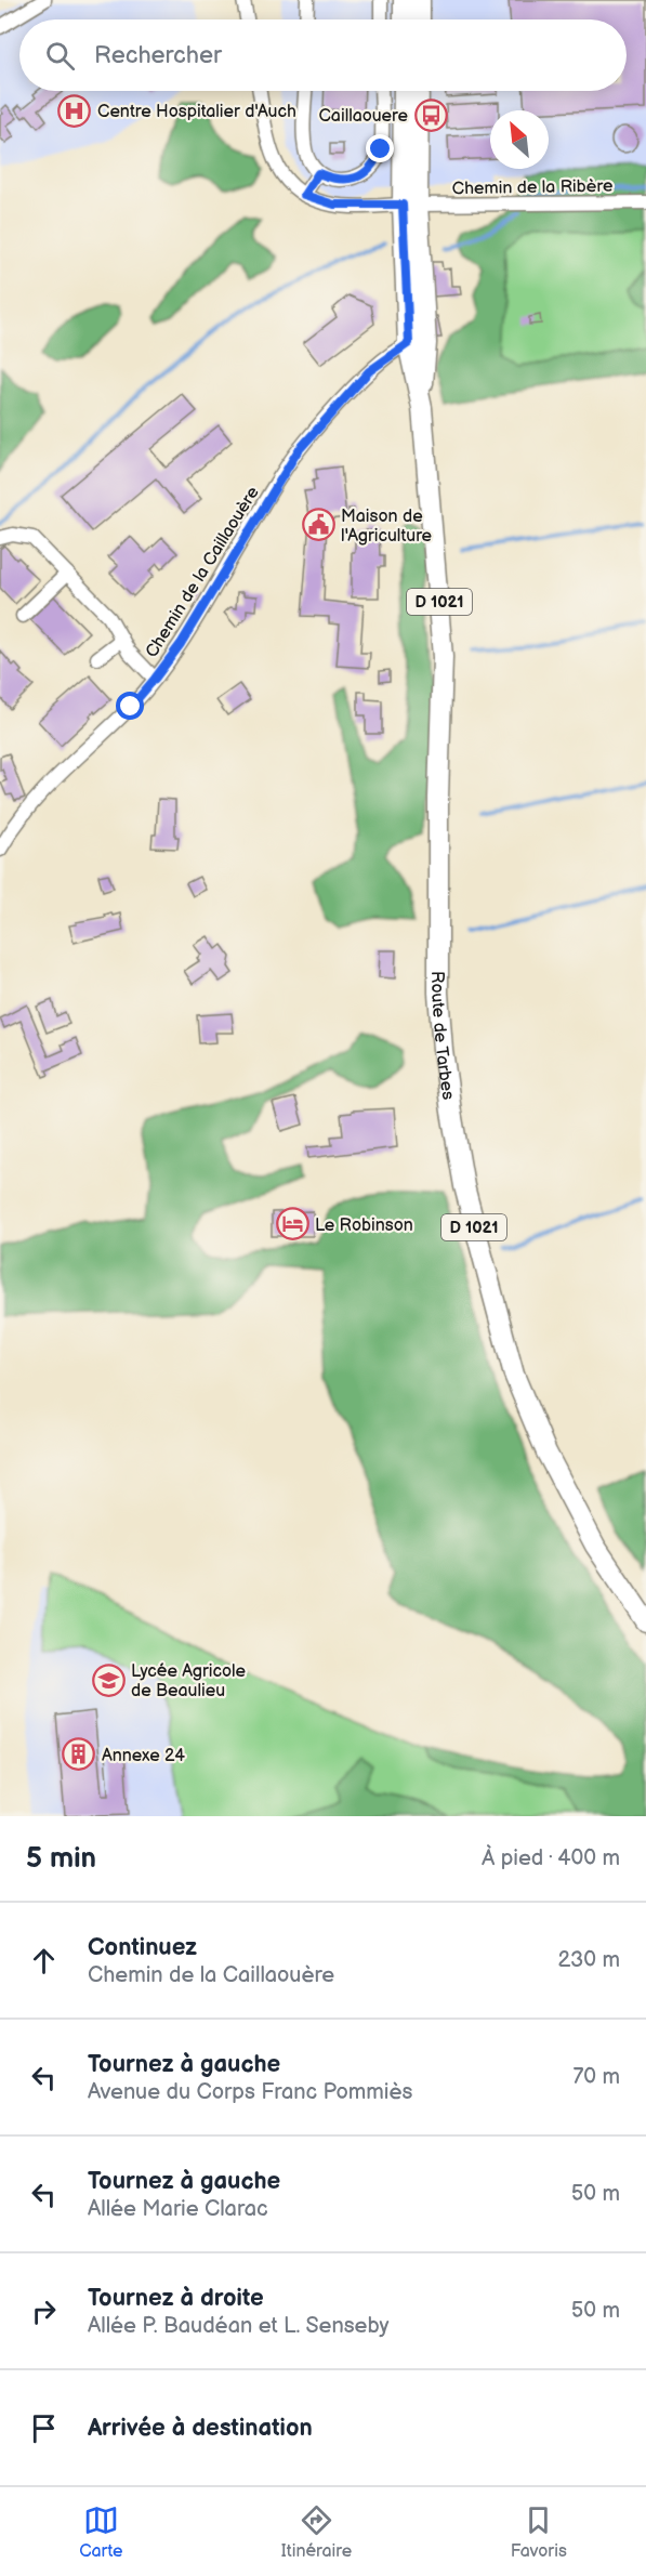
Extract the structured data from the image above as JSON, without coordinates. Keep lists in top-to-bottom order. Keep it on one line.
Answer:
{"streets":{"main road":["D 1021","Route de Tarbes"],"street":["Chemin de la Ribère","Chemin de la Caillaouère"]},"crossings":[["Chemin de la Ribère","D 1021"],["Chemin de la Caillaouère","D 1021"],["Chemin de la Caillaouère","Route de Tarbes"],["D 1021","Route de Tarbes"]],"places":{"hospital":["Centre Hospitalier d'Auch"],"bus stop":["Caillaouere"],"public building":["Maison de l'Agriculture"],"hotel":["Le Robinson"],"school or university":["Lycée Agricole de Beaulieu"],"building":["Annexe 24"]},"north":"top left","page":{"search":"Rechercher","heading":["5 min","À pied · 400 m"],"list":[["Continuez","Chemin de la Caillaouère","230 m"],["Tournez à gauche","Avenue du Corps Franc Pommiès","70 m"],["Tournez à gauche","Allée Marie Clarac","50 m"],["Tournez à droite","Allée P. Baudéan et L. Senseby","50 m"],"Arrivée à destination"],"nav":["Carte","Itinéraire","Favoris"]}}
